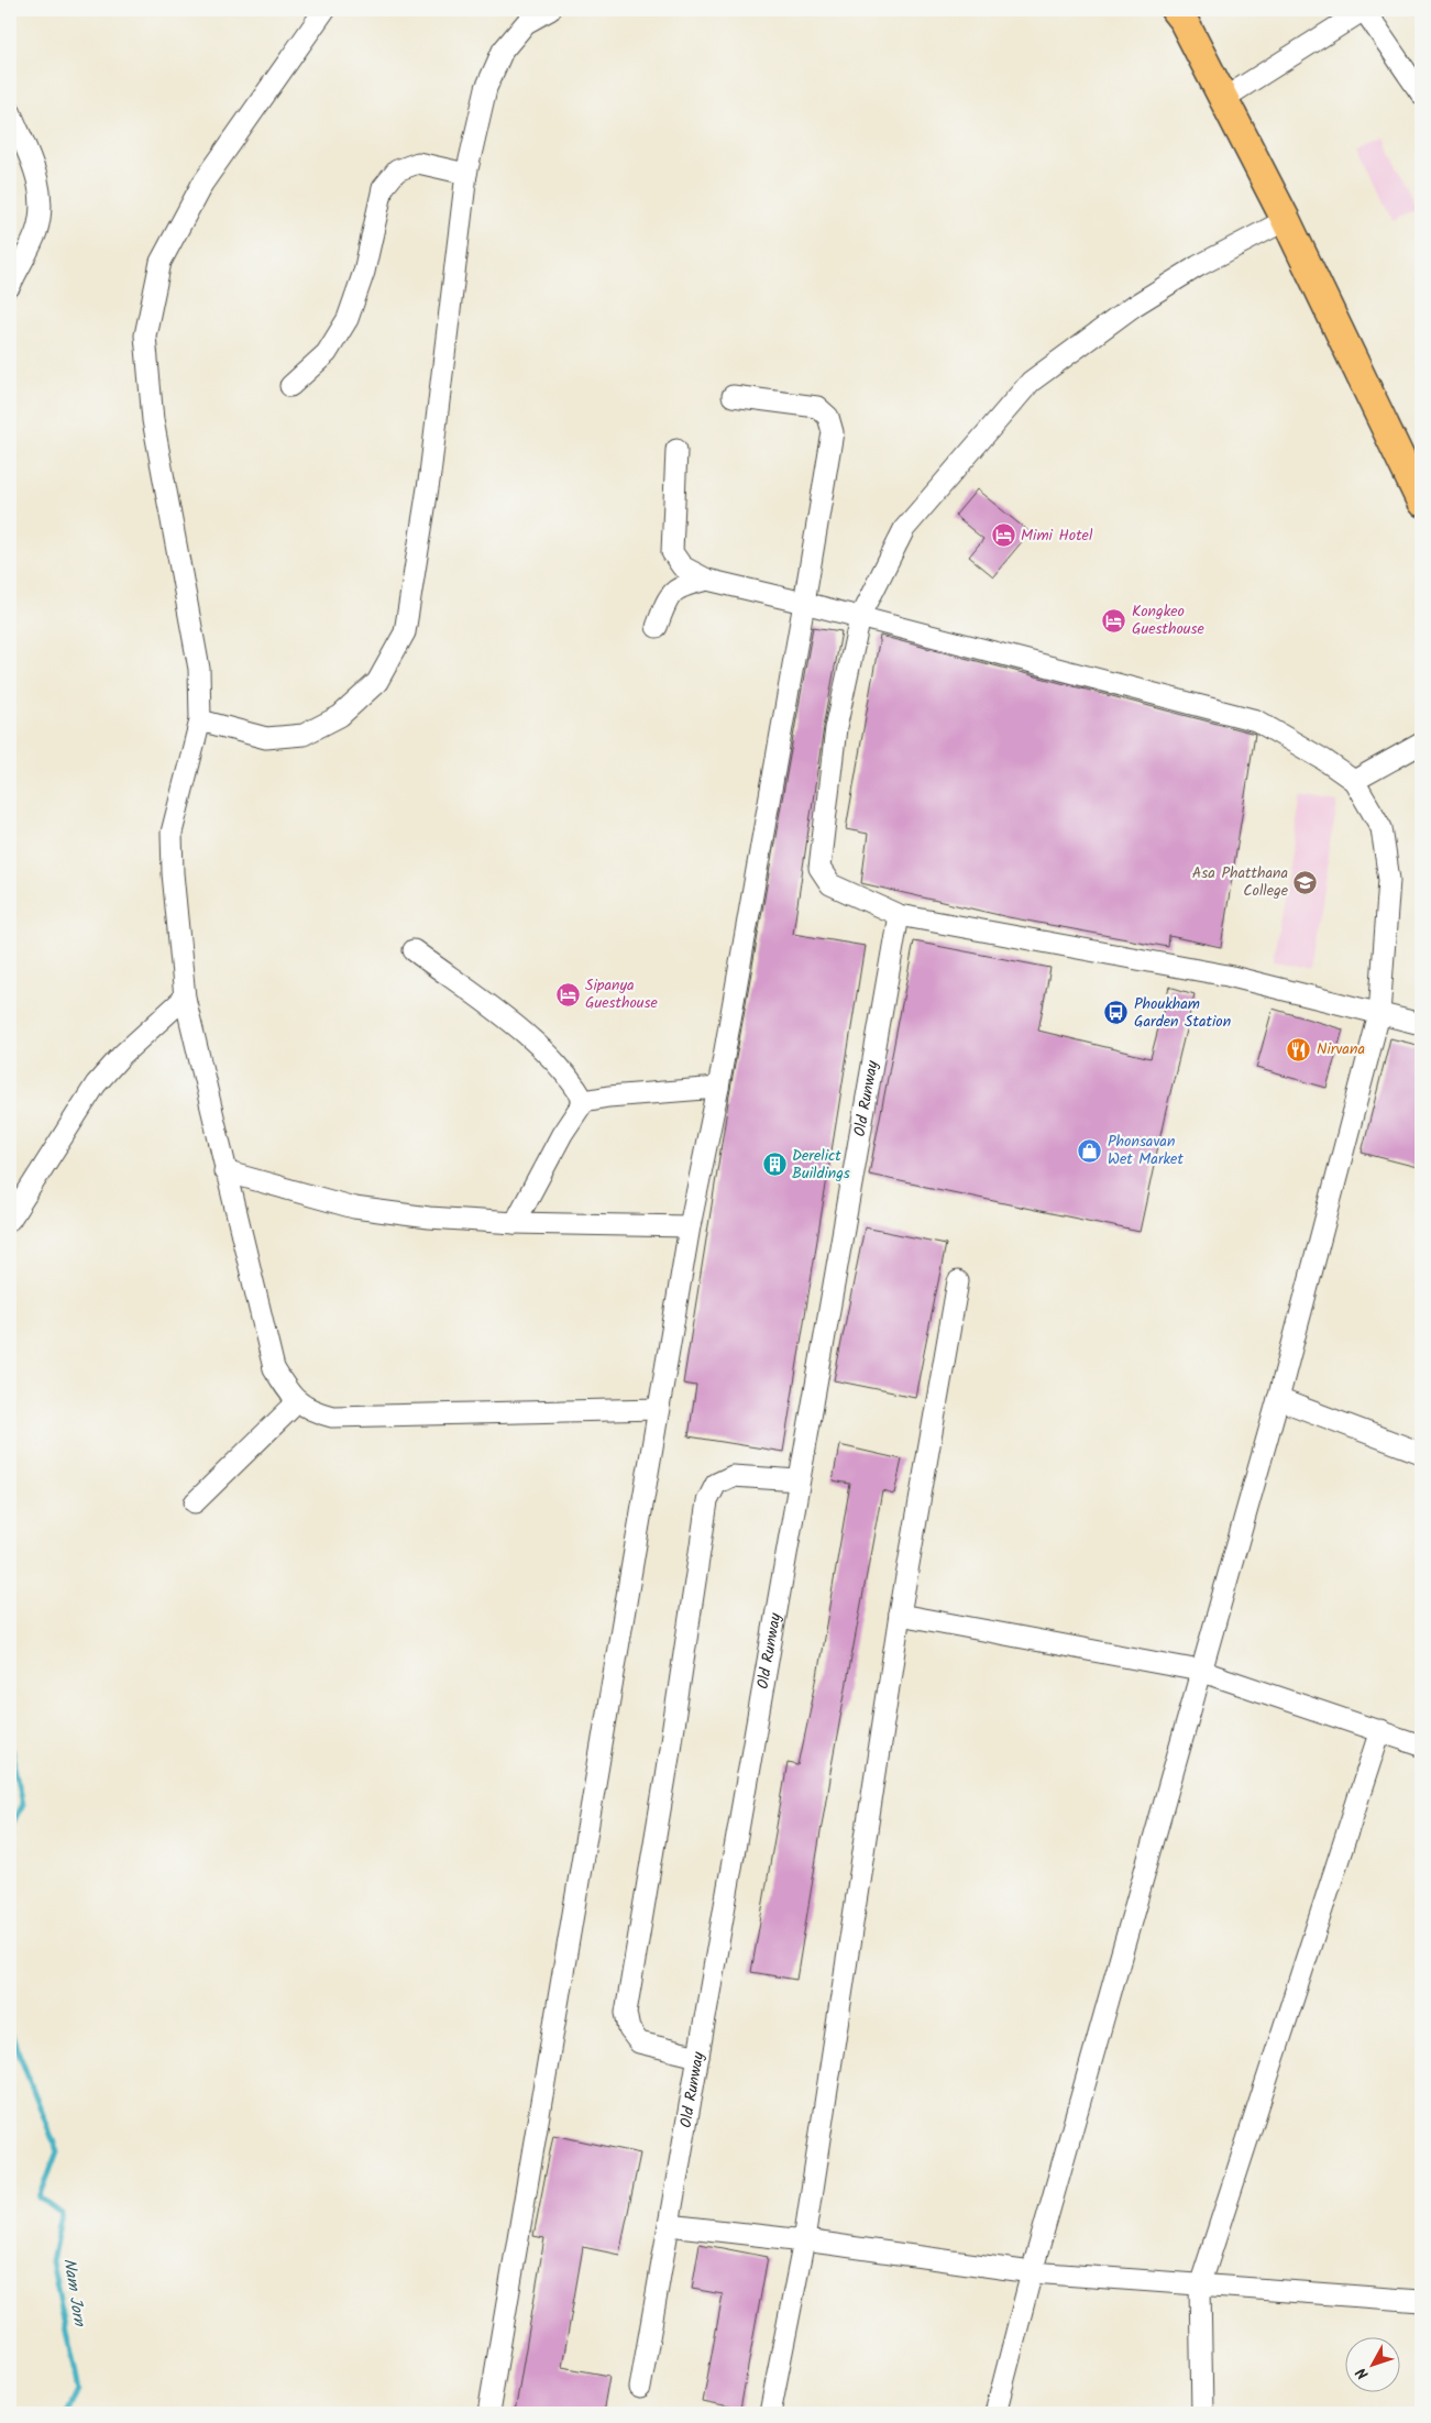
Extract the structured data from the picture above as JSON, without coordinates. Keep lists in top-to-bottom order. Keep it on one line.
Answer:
{"streets":{"street":["Old Runway"]},"water":["Nam Jorn"],"places":{"hotel":["Mimi Hotel","Kongkeo Guesthouse","Sipanya Guesthouse"],"school or university":["Asa Phatthana College"],"bus stop":["Phoukham Garden Station"],"restaurant":["Nirvana"],"shop":["Phonsavan Wet Market"],"building":["Derelict Buildings"]},"north":"bottom left"}
